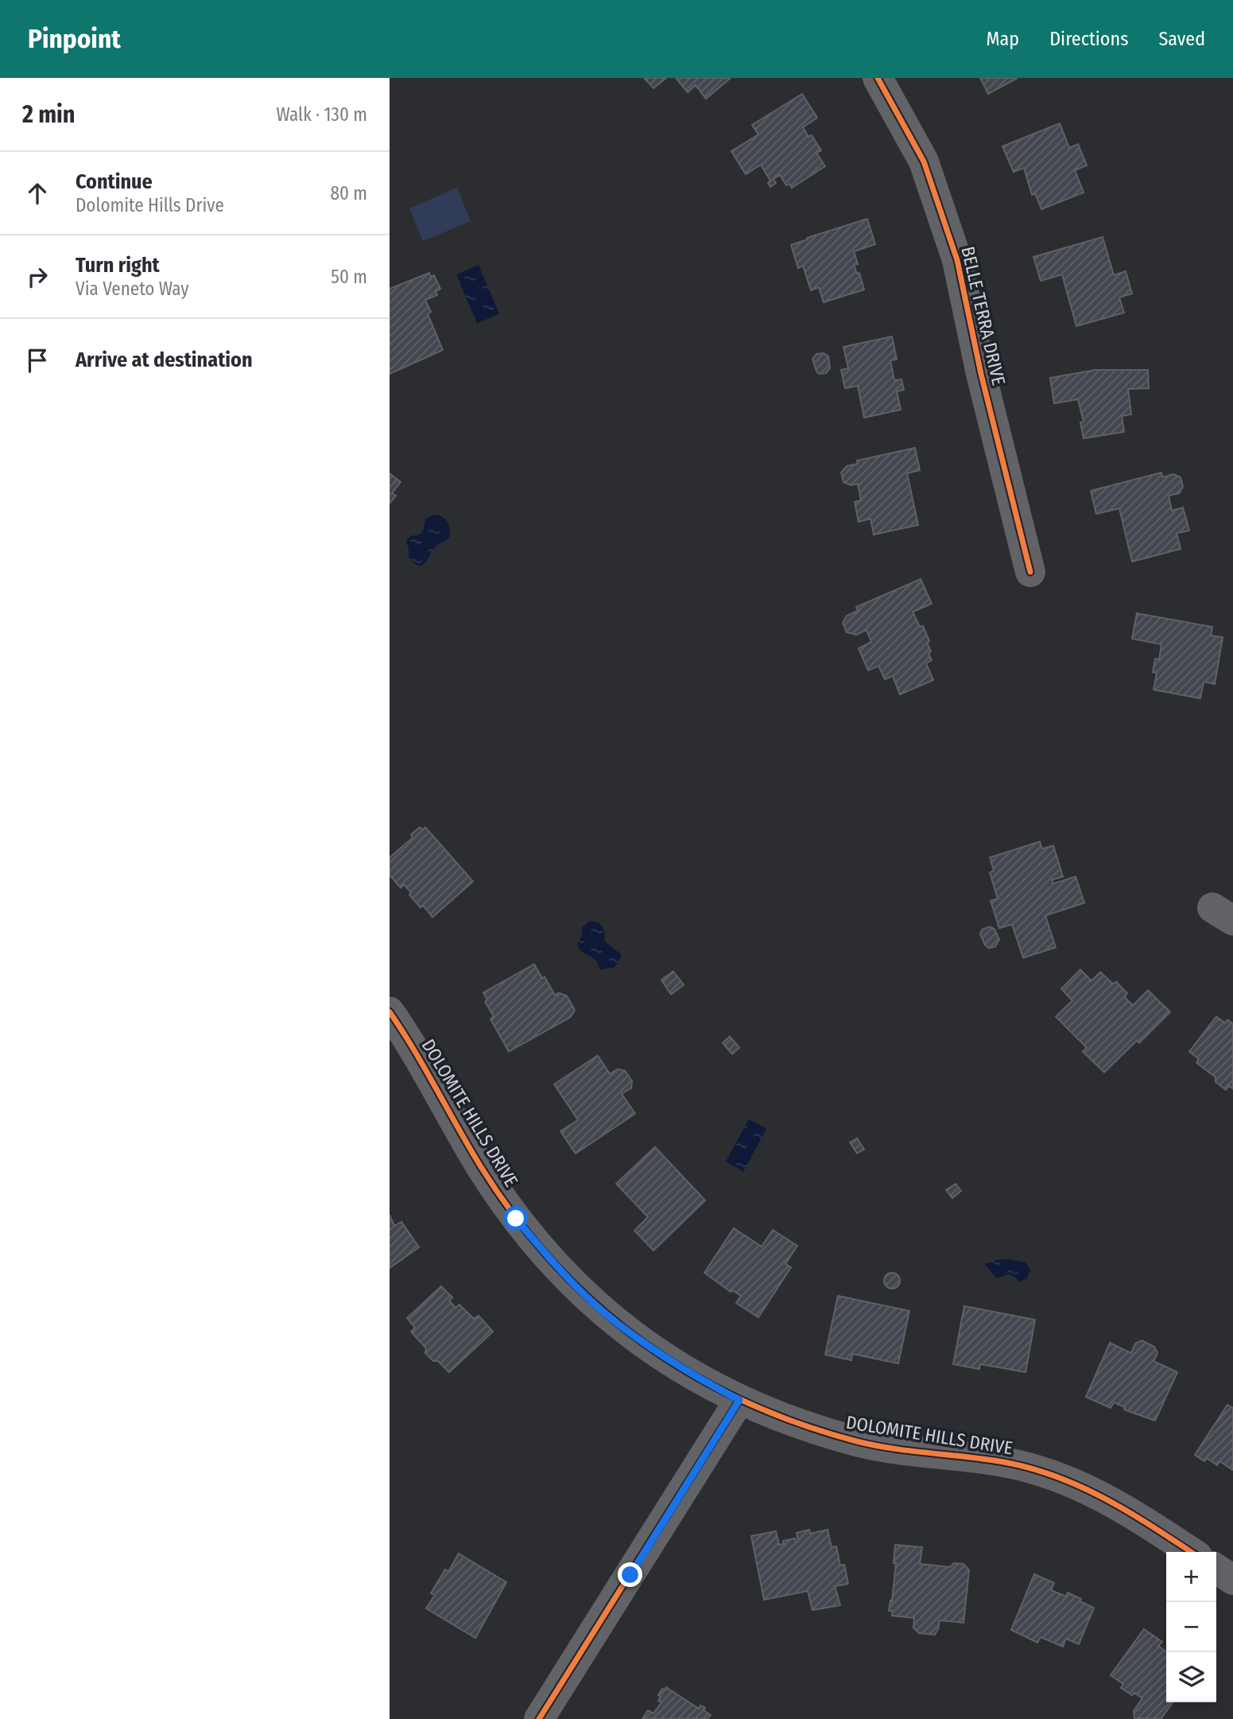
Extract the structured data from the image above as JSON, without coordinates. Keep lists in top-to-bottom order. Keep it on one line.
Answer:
{"streets":{"street":["BELLE TERRA DRIVE","DOLOMITE HILLS DRIVE"]},"page":{"header":"Pinpoint","nav":["Map","Directions","Saved"],"heading":["2 min","Walk · 130 m"],"list":[["Continue","Dolomite Hills Drive","80 m"],["Turn right","Via Veneto Way","50 m"],"Arrive at destination"],"map_buttons":["+","−"]}}
